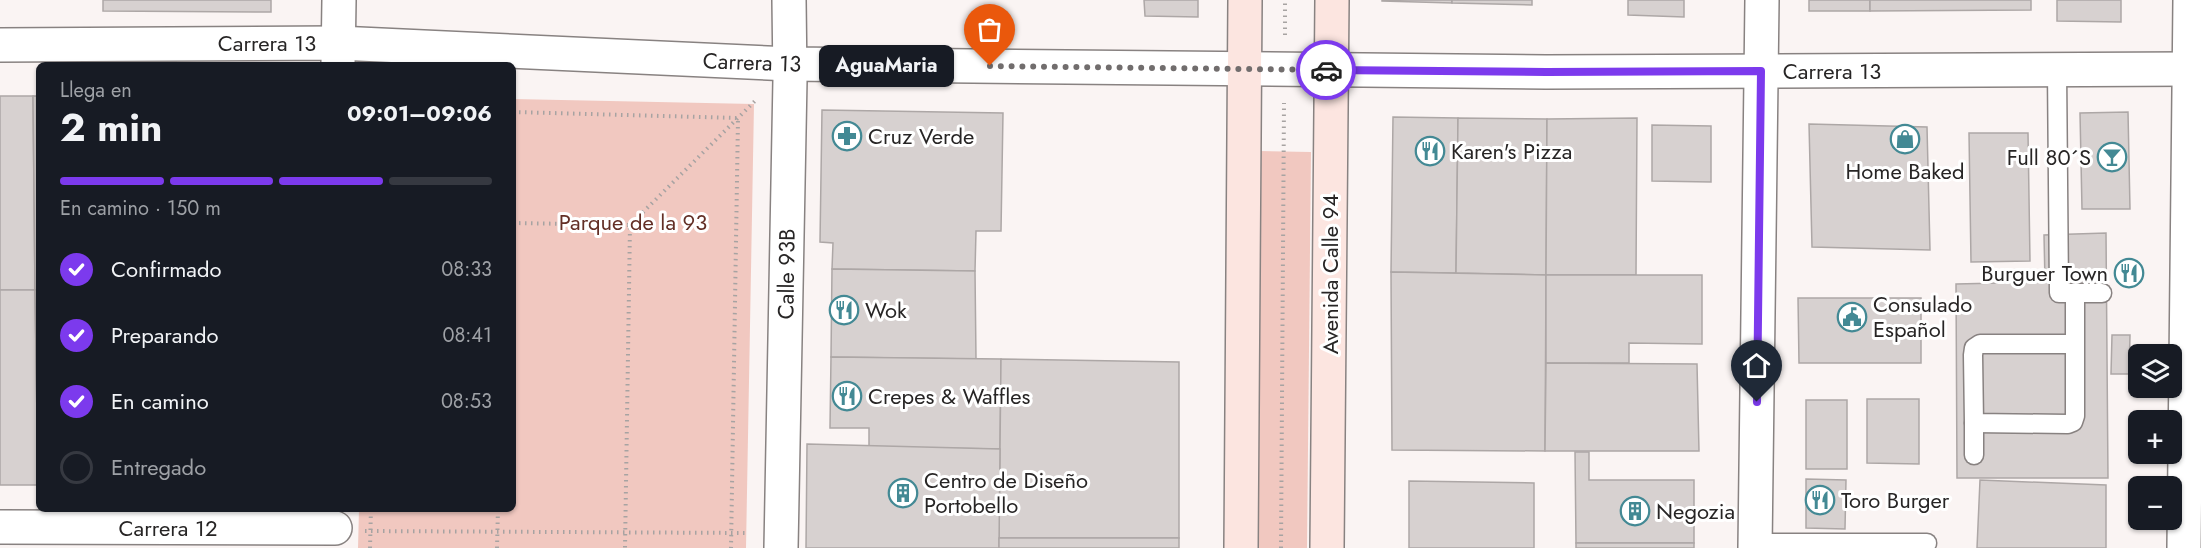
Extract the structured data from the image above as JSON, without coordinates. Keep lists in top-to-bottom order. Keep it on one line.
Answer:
{"streets":{"main road":["Avenida Calle 94"],"street":["Carrera 13","Calle 93B","Carrera 12"]},"crossings":[["Carrera 13","Calle 93B"],["Carrera 13","Avenida Calle 94"]],"parks":["Parque de la 93"],"places":{"other":["AguaMaria"],"pharmacy":["Cruz Verde"],"shop":["Home Baked"],"restaurant":["Karen's Pizza","Burguer Town","Wok","Crepes & Waffles","Toro Burger"],"bar":["Full 80´S"],"public building":["Consulado Español"],"building":["Centro de Diseño Portobello","Negozia"]},"page":{"bubble":"AguaMaria","heading":["2 min","Llega en","09:01–09:06"],"bar":"En camino · 150 m","list":[["Confirmado","08:33"],["Preparando","08:41"],["En camino","08:53"],"Entregado"],"map_buttons":["+","−"]}}
